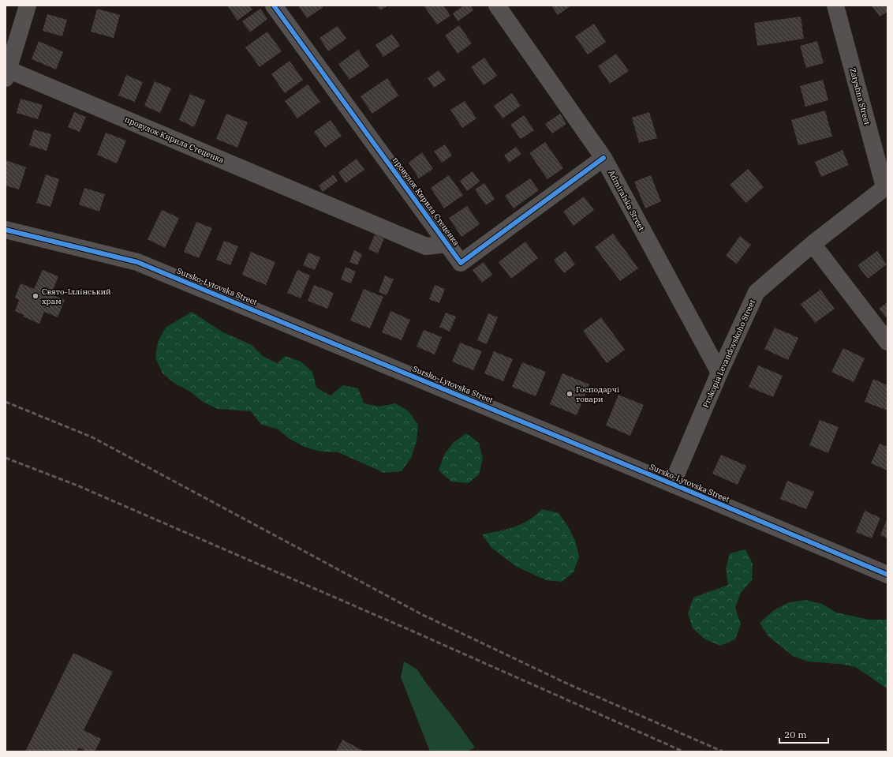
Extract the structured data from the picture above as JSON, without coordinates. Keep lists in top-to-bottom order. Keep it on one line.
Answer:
{"streets":{"street":["Zatyshna Street","провулок Кирила Стеценка","Admiralska Street","Sursko-Lytovska Street","Prokopia Levandovskoho Street"]},"crossings":[["Zatyshna Street","Prokopia Levandovskoho Street"],["провулок Кирила Стеценка","Admiralska Street"],["Admiralska Street","Prokopia Levandovskoho Street"],["Sursko-Lytovska Street","Prokopia Levandovskoho Street"]],"places":["Свято-Іллінський храм","Господарчі товари"],"scale_bar":"20 m"}
